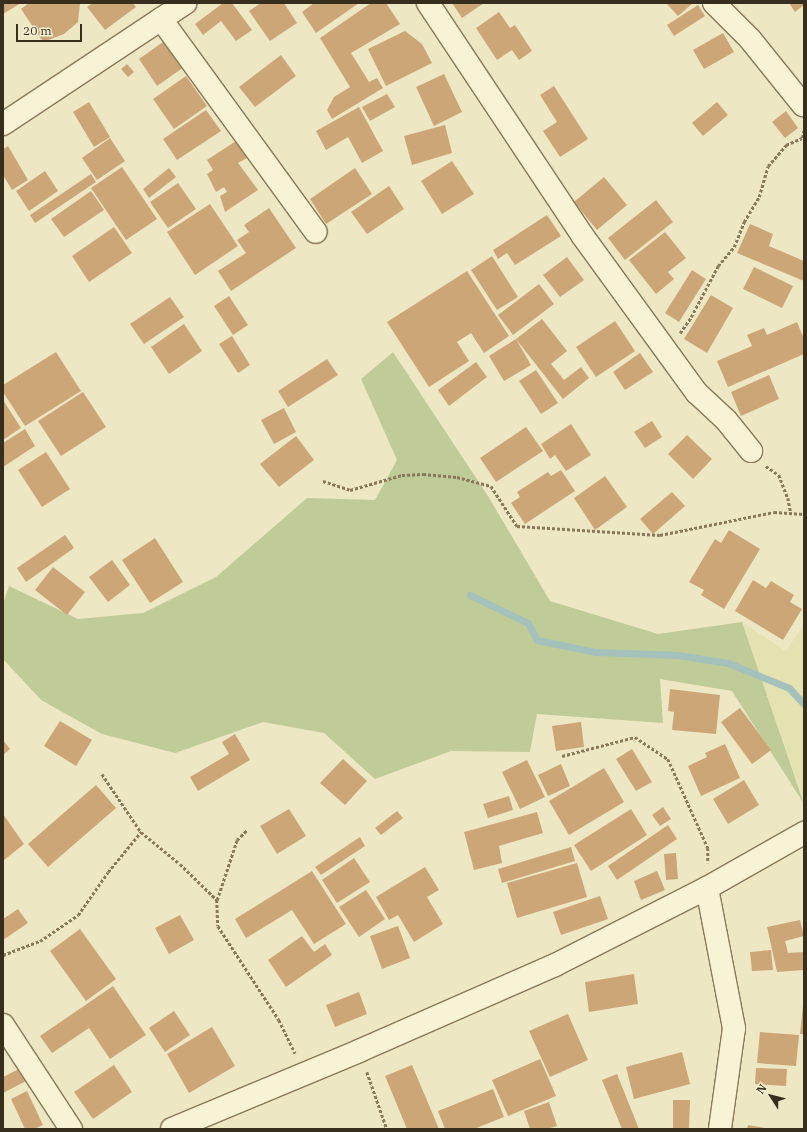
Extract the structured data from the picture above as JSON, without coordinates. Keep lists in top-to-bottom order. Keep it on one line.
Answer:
{"scale_bar":"20 m","north":"top left"}
